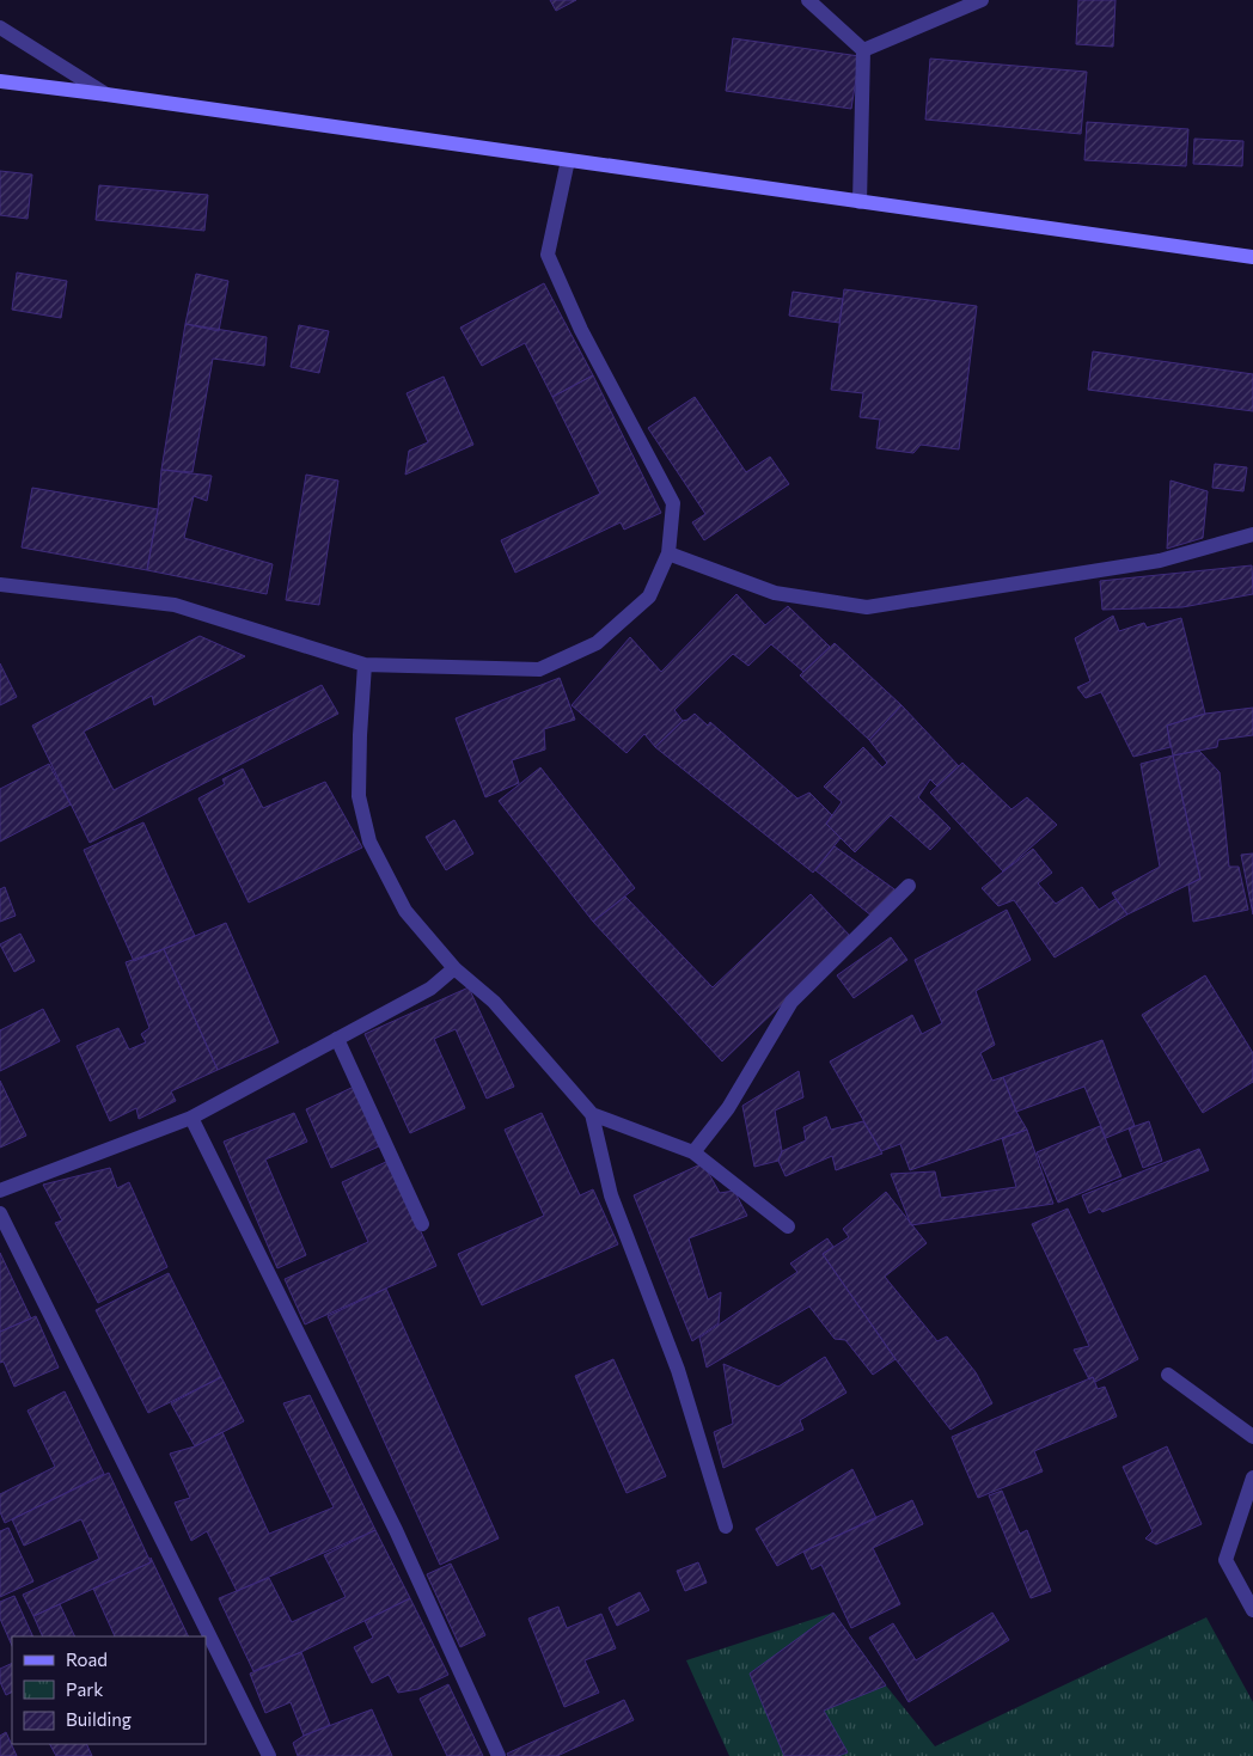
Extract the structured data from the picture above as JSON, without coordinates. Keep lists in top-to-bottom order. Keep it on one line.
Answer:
{"legend":["Road","Park","Building"]}
